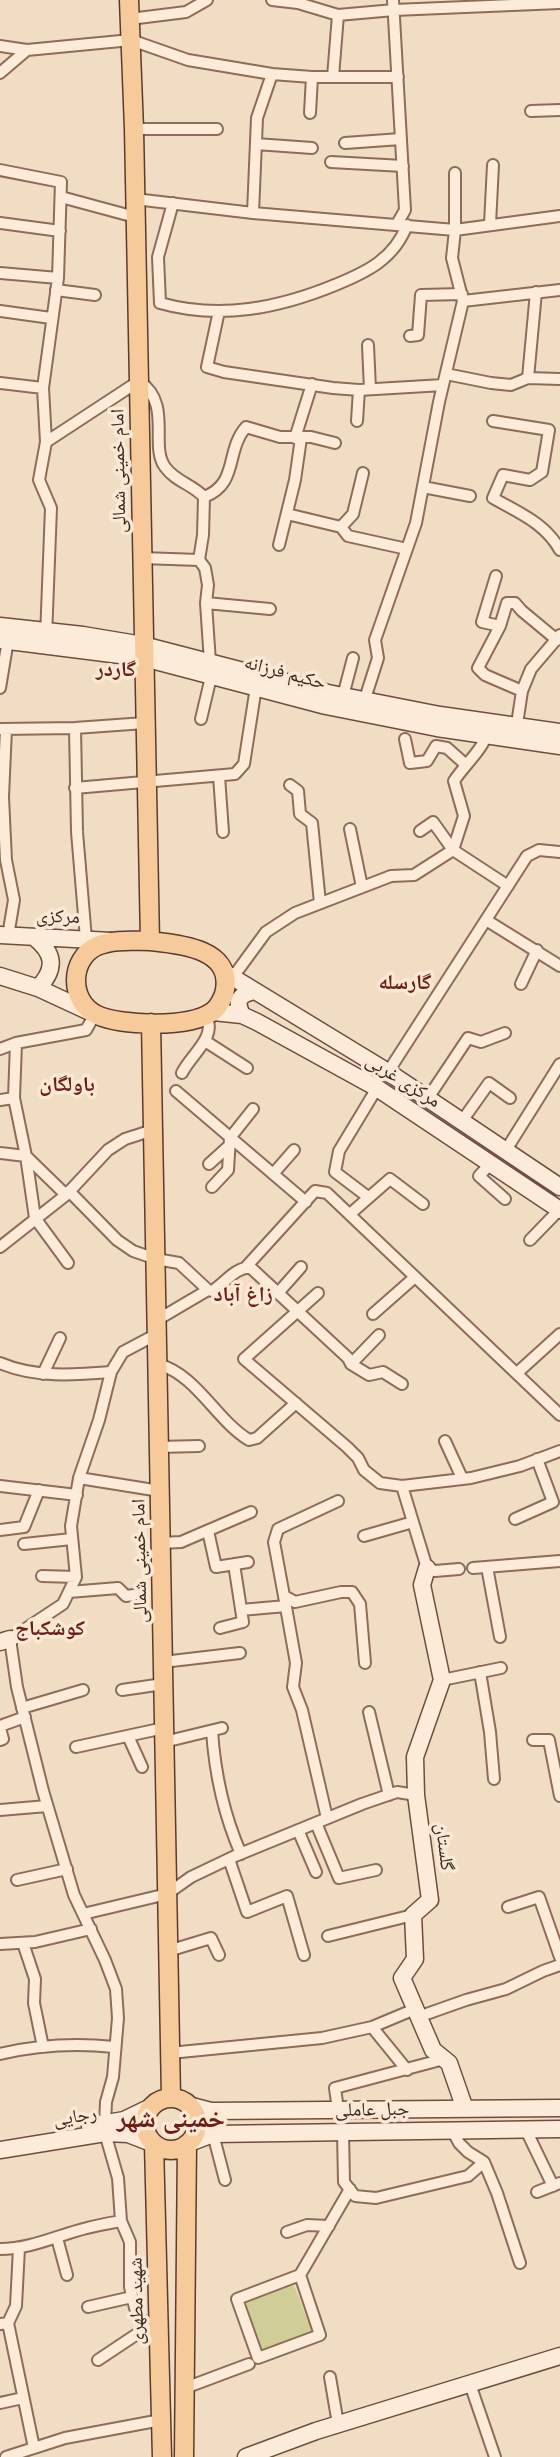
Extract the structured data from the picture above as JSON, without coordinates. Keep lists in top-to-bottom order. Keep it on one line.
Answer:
{"streets":{"main road":["امام خمینی شمالی","حکیم فرزانه","مرکزی","مرکزی غربی","گلستان","جبل عاملی","رجایی","شهید مطهری"]},"crossings":[["امام خمینی شمالی","حکیم فرزانه"],["امام خمینی شمالی","جبل عاملی"],["امام خمینی شمالی","رجایی"],["امام خمینی شمالی","شهید مطهری"],["جبل عاملی","رجایی"],["جبل عاملی","شهید مطهری"],["رجایی","شهید مطهری"]],"districts":["گاردر","گارسله","باولگان","زاغ آباد","کوشکباج","خمینی شهر"]}
